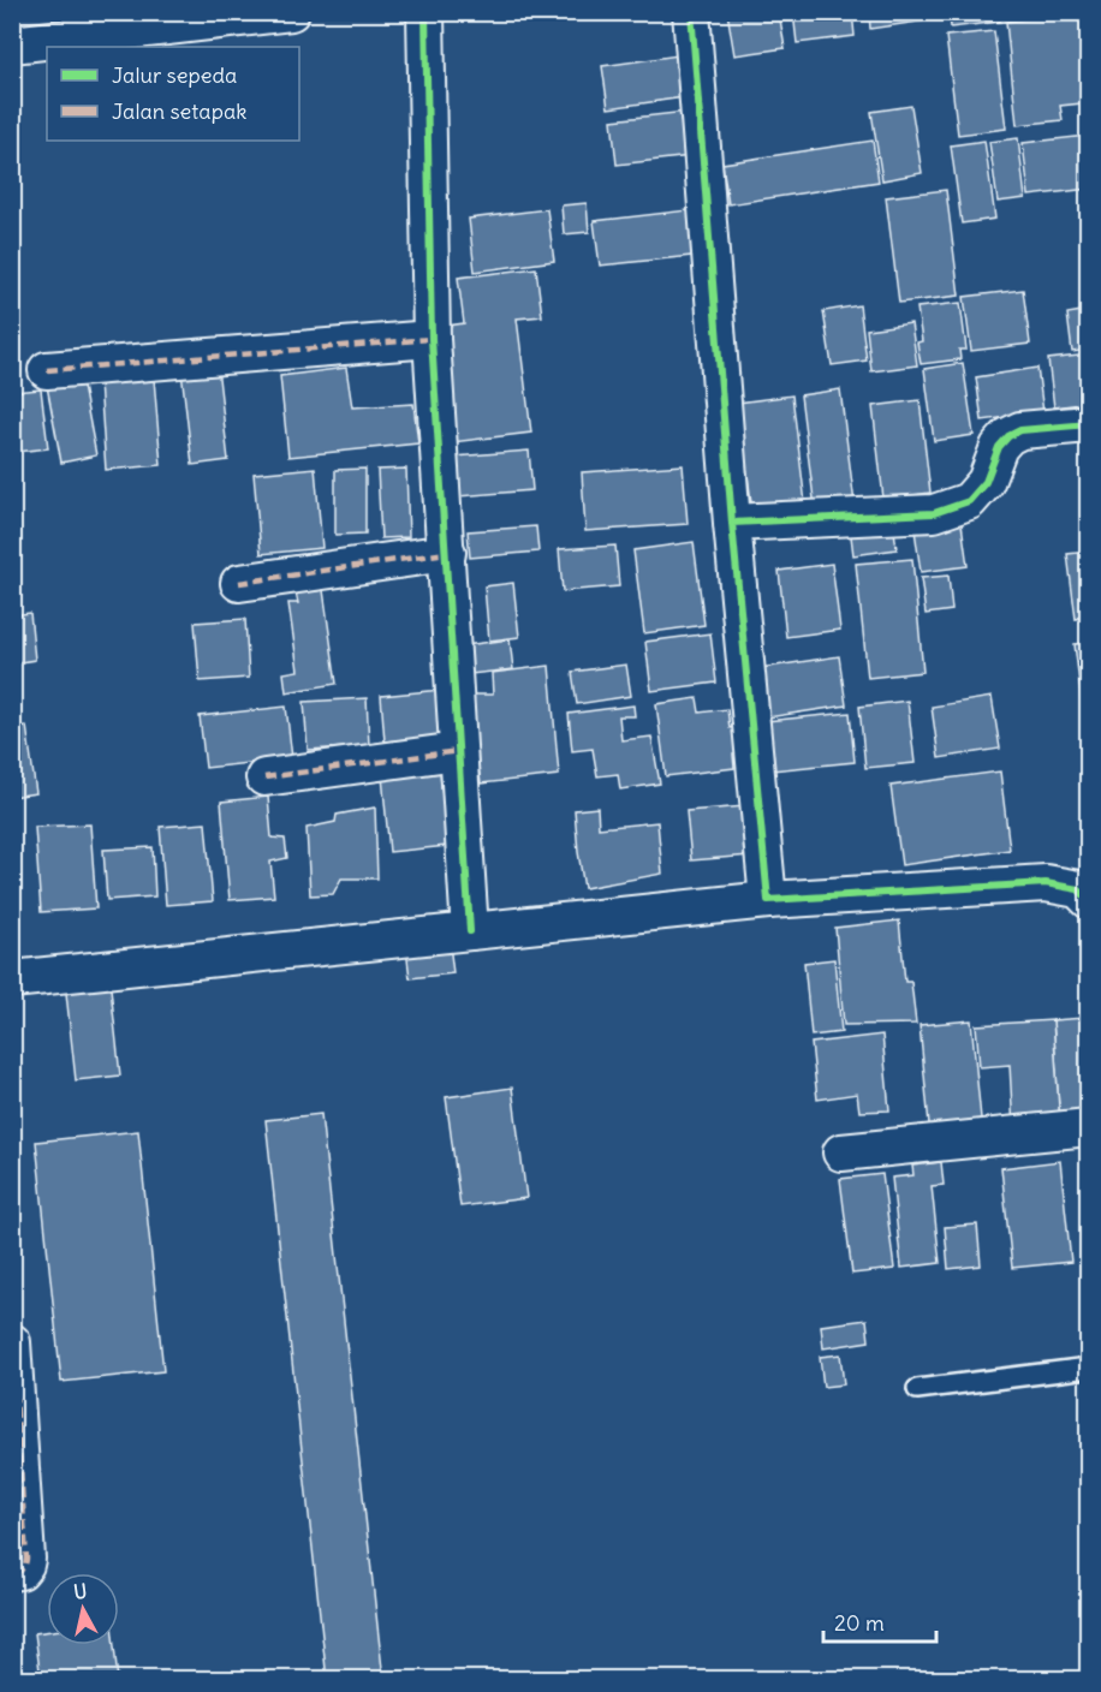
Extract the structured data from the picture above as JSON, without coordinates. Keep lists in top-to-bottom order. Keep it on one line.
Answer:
{"legend":["Jalur sepeda","Jalan setapak"],"scale_bar":"20 m","north":"top"}
